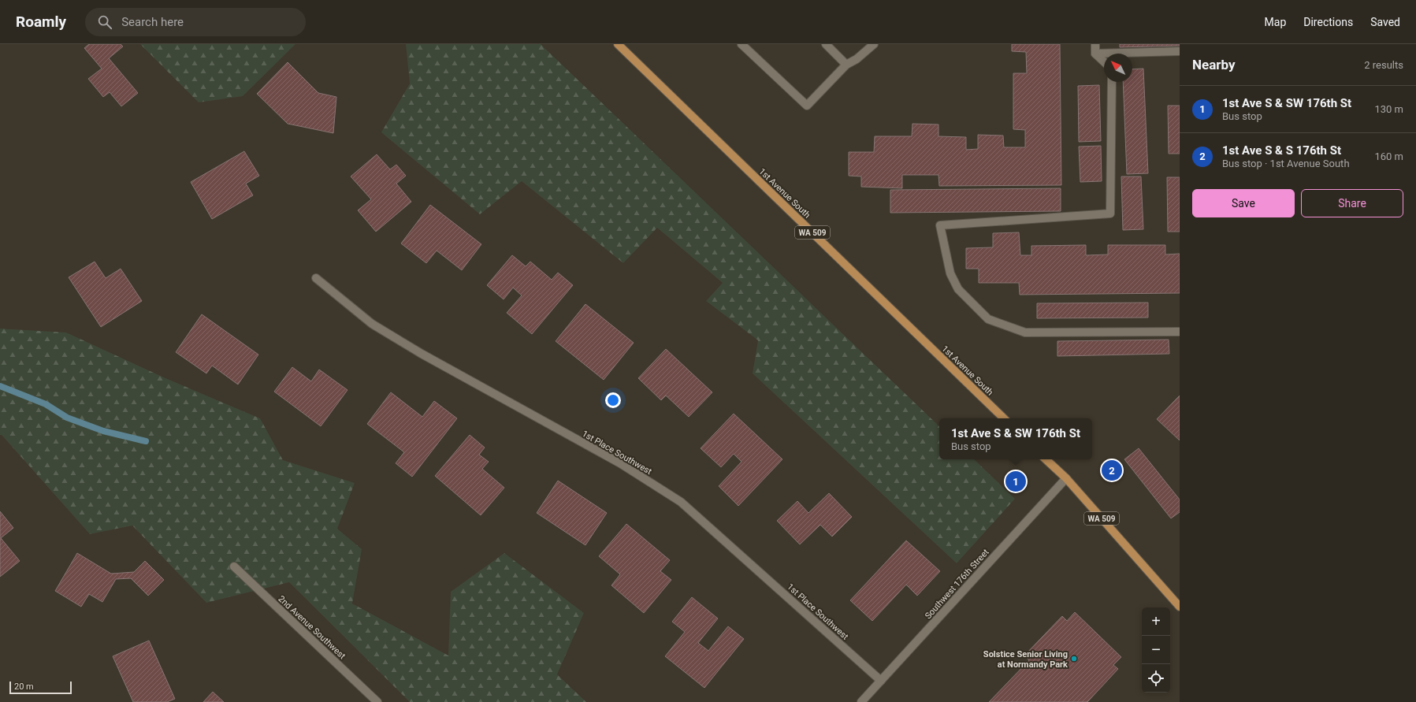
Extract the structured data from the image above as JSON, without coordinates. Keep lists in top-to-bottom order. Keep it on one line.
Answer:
{"streets":{"main road":["1st Avenue South","WA 509"],"street":["1st Place Southwest","Southwest 176th Street","2nd Avenue Southwest"]},"crossings":[["WA 509","Southwest 176th Street"],["1st Place Southwest","Southwest 176th Street"]],"places":["Solstice Senior Living at Normandy Park"],"scale_bar":"20 m","north":"top left","page":{"header":"Roamly","search":"Search here","nav":["Map","Directions","Saved"],"heading":["Nearby","2 results"],"list":[{"mark":"1","name":"1st Ave S & SW 176th St","note":"Bus stop","value":"130 m"},{"mark":"2","name":"1st Ave S & S 176th St","note":"Bus stop · 1st Avenue South","value":"160 m"}],"buttons":["Save","Share"],"popup":["1st Ave S & SW 176th St","Bus stop"],"pins":["2","1"],"map_buttons":["+","−"],"scale":"20 m"}}
